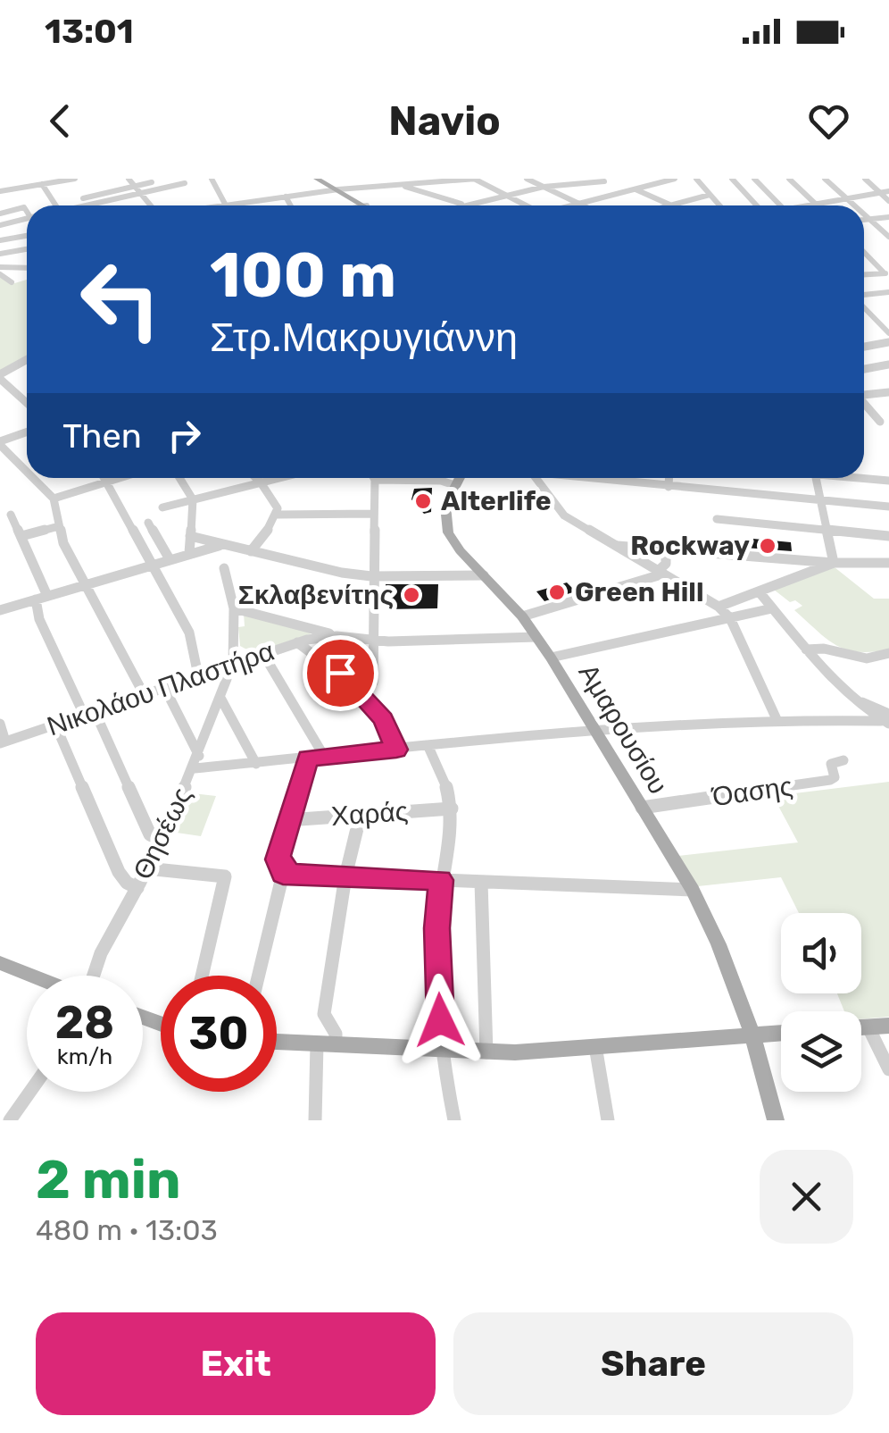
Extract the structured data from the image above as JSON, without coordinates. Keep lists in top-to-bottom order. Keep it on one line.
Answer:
{"streets":{"main road":["Αμαρουσίου"],"street":["Νικολάου Πλαστήρα","Όασης","Χαράς","Θησέως"]},"crossings":[["Νικολάου Πλαστήρα","Αμαρουσίου"],["Νικολάου Πλαστήρα","Θησέως"],["Αμαρουσίου","Όασης"]],"places":["Alterlife","Rockway","Green Hill","Σκλαβενίτης"],"page":{"status":"13:01","header":"Navio","turn":["100 m","Στρ.Μακρυγιάννη"],"then":"Then","speed":"28 km/h","limit":"30","heading":["2 min","480 m · 13:03"],"buttons":["Exit","Share"]}}
